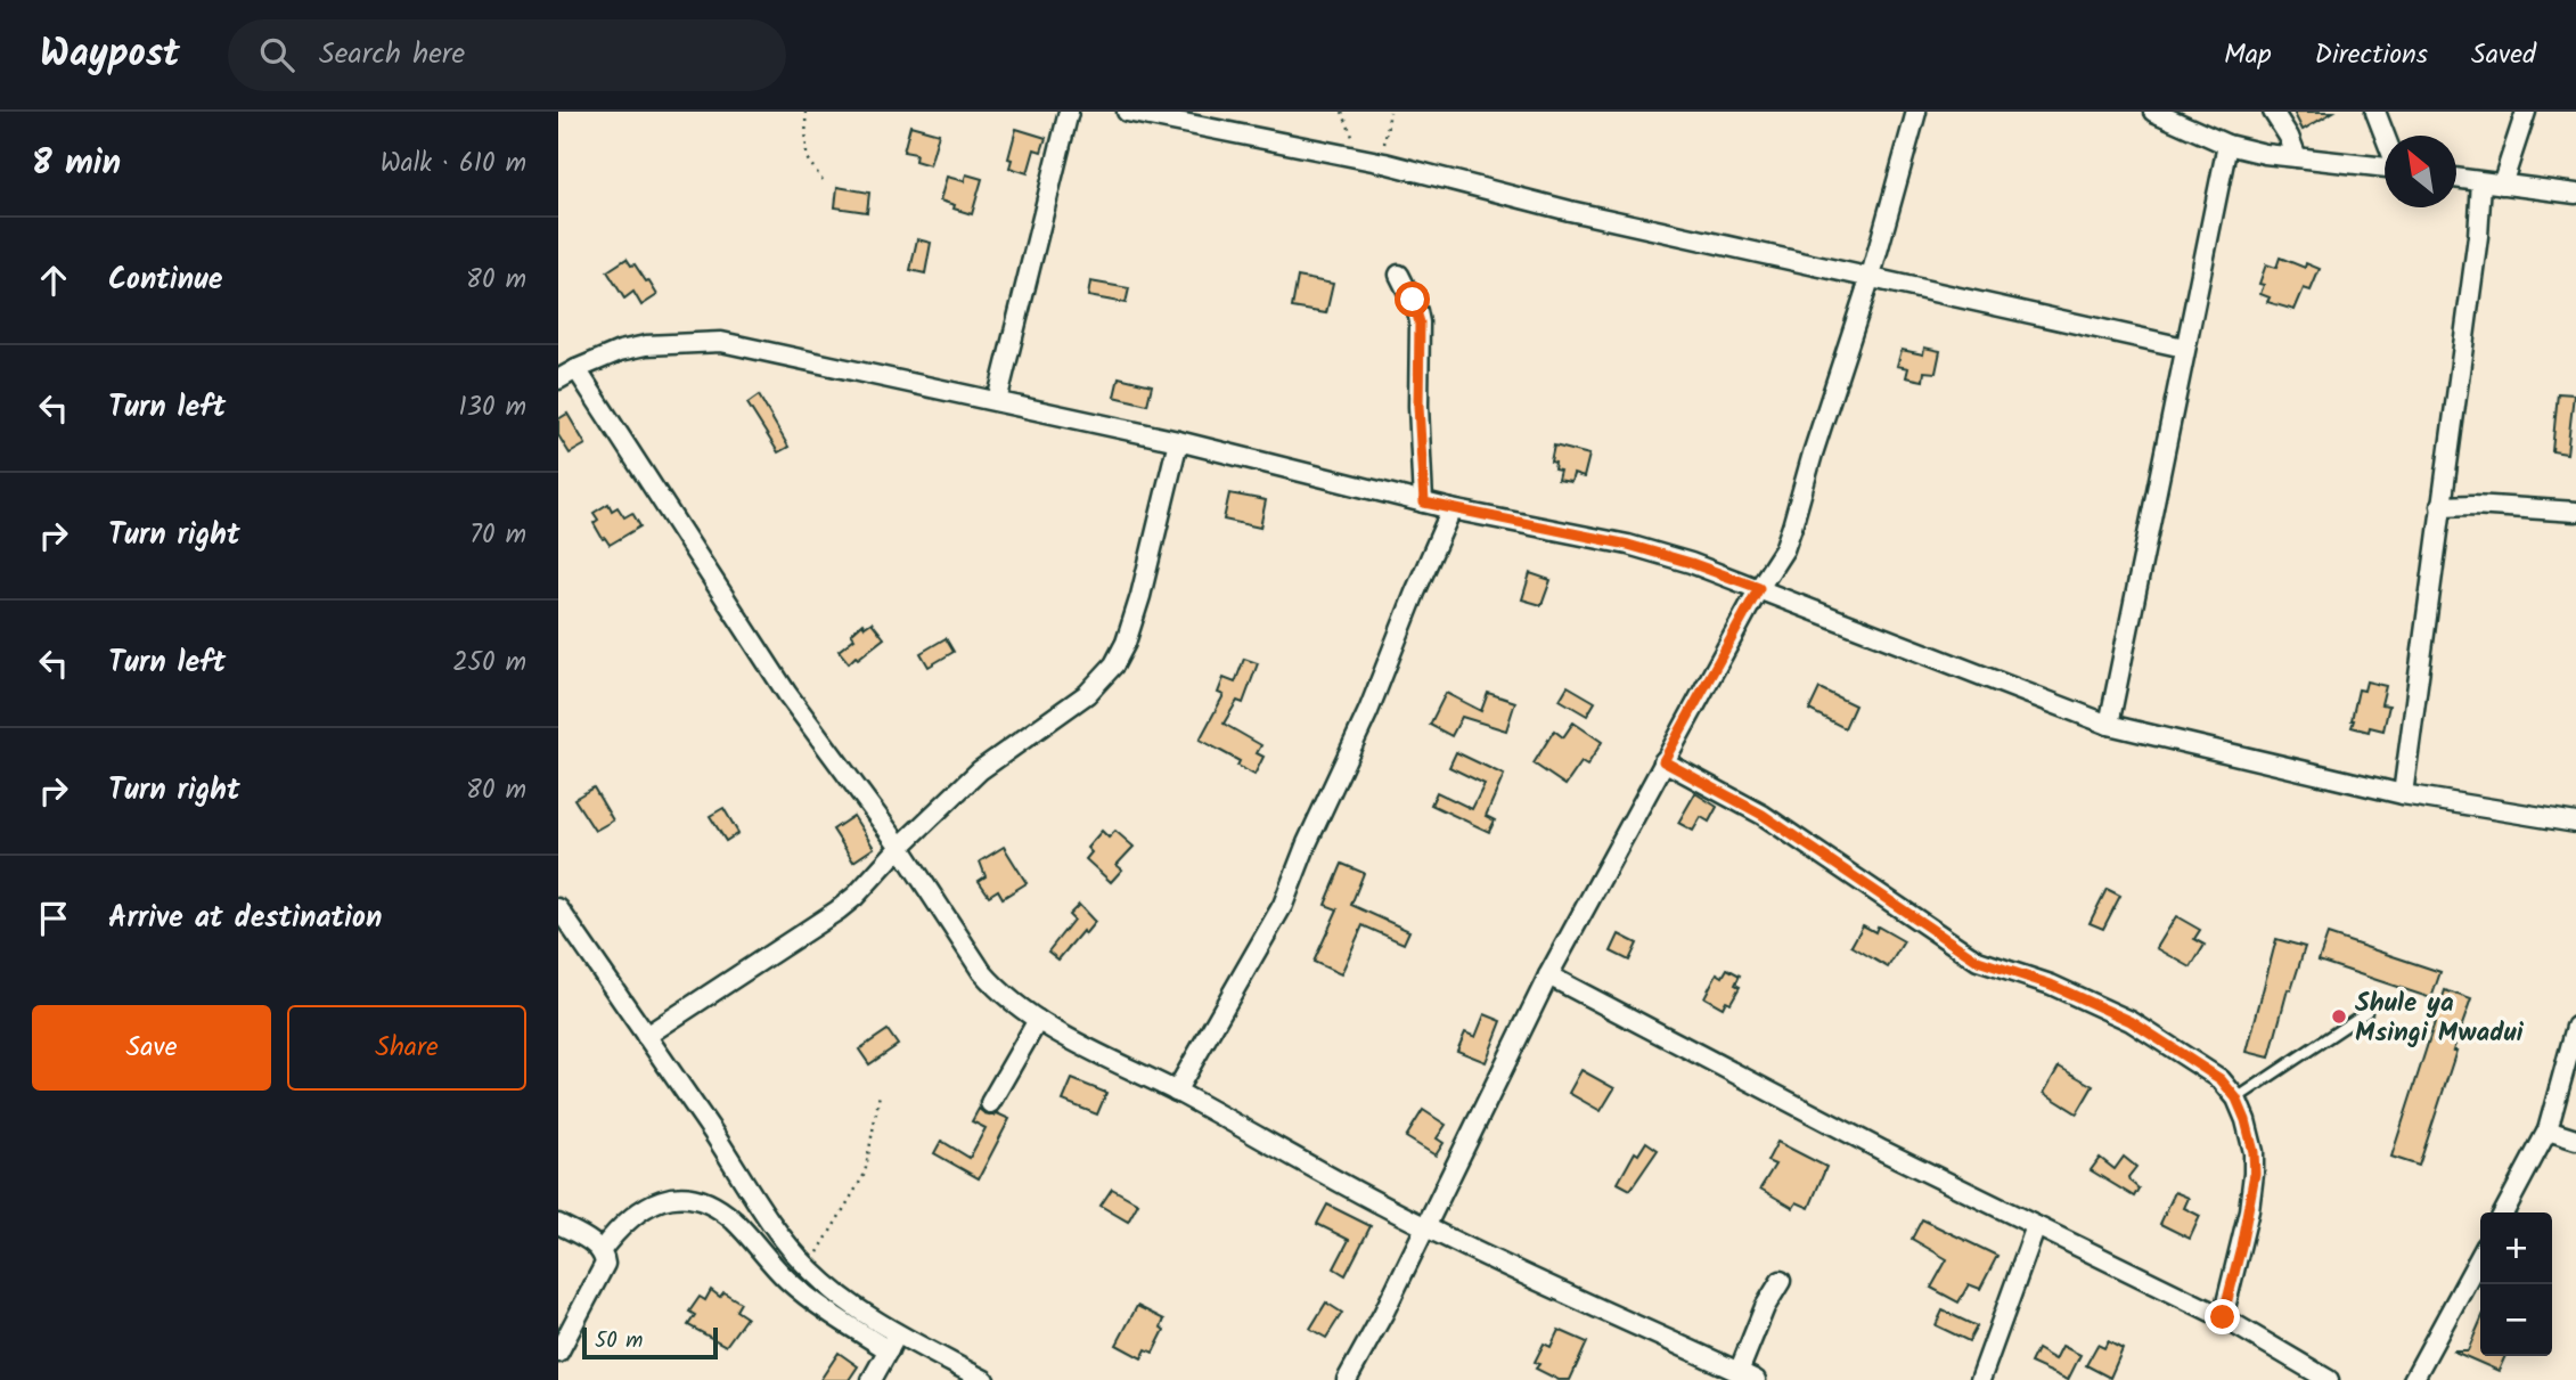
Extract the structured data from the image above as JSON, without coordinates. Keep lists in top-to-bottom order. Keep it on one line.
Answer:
{"places":["Shule ya Msingi Mwadui"],"scale_bar":"50 m","north":"top left","page":{"header":"Waypost","search":"Search here","nav":["Map","Directions","Saved"],"heading":["8 min","Walk · 610 m"],"list":[["Continue","80 m"],["Turn left","130 m"],["Turn right","70 m"],["Turn left","250 m"],["Turn right","80 m"],"Arrive at destination"],"buttons":["Save","Share"],"map_buttons":["+","−"],"scale":"50 m"}}
